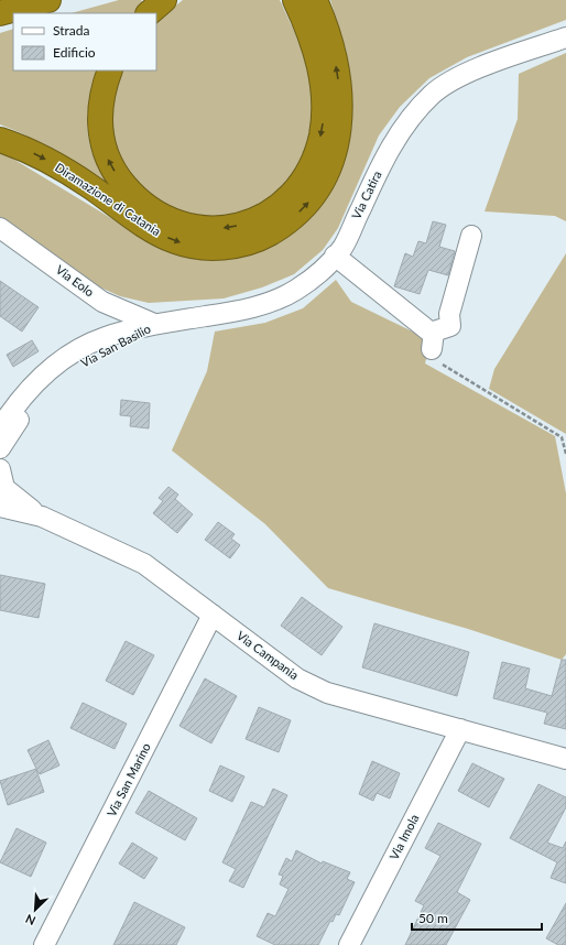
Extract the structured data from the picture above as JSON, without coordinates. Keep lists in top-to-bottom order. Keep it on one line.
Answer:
{"streets":{"highway":["Diramazione di Catania"],"street":["Via Catira","Via Eolo","Via San Basilio","Via Campania","Via San Marino","Via Imola"]},"crossings":[["Via Catira","Via Eolo"],["Via Catira","Via San Basilio"],["Via Eolo","Via San Basilio"],["Via Campania","Via San Marino"],["Via Campania","Via Imola"]],"legend":["Strada","Edificio"],"scale_bar":"50 m","north":"bottom left"}
